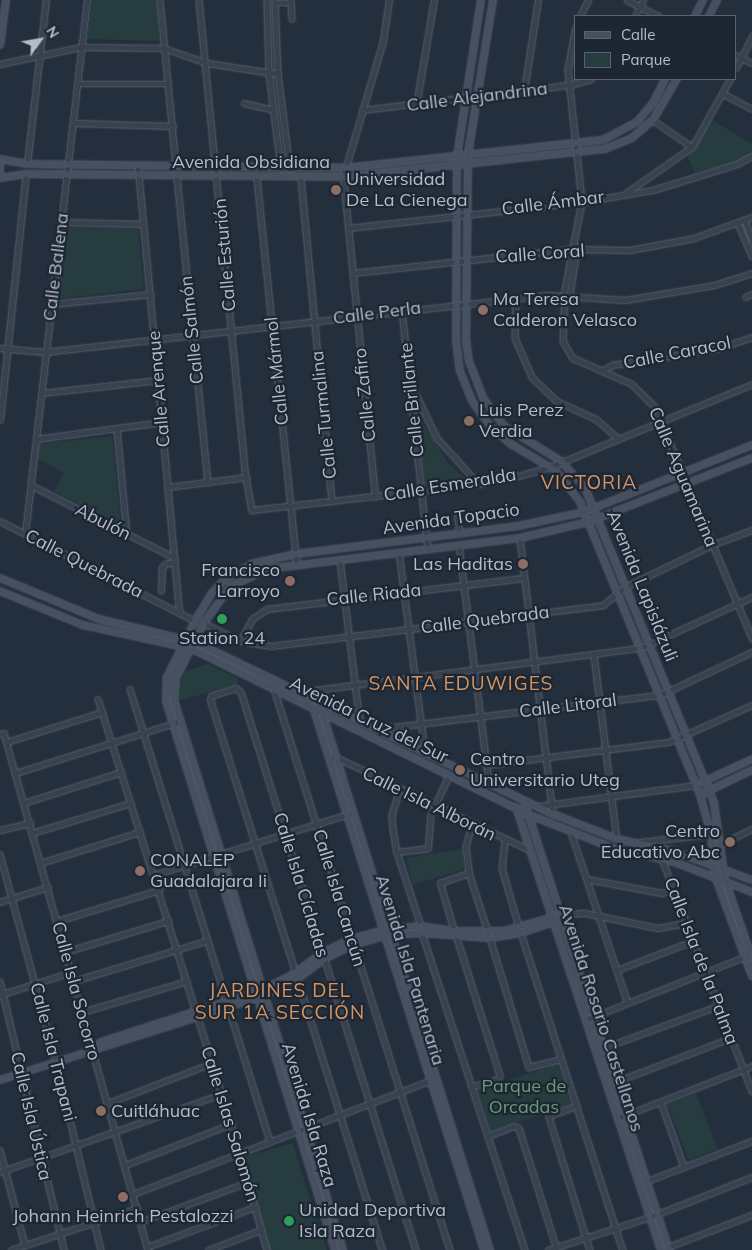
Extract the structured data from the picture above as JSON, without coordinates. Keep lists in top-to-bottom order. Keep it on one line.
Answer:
{"streets":{"street":["Calle Alejandrina","Avenida Obsidiana","Calle Ámbar","Calle Coral","Calle Esturión","Calle Ballena","Calle Perla","Calle Salmón","Calle Caracol","Calle Mármol","Calle Arenque","Calle Zafiro","Calle Brillante","Calle Turmalina","Calle Aguamarina","Calle Esmeralda","Avenida Topacio","Abulón","Calle Quebrada","Avenida Lapislázuli","Calle Riada","Calle Litoral","Avenida Cruz del Sur","Calle Isla Alborán","Calle Isla Cícladas","Calle Isla Cancún","Calle Isla de la Palma","Avenida Isla Pantenaria","Calle Isla Socorro","Avenida Rosario Castellanos","Calle Isla Trapani","Avenida Isla Raza","Calle Isla Ústica","Calle Islas Salomón"]},"crossings":[["Calle Alejandrina","Calle Zafiro"],["Calle Alejandrina","Calle Aguamarina"],["Calle Alejandrina","Avenida Lapislázuli"],["Avenida Obsidiana","Calle Esturión"],["Avenida Obsidiana","Calle Ballena"],["Avenida Obsidiana","Calle Salmón"],["Avenida Obsidiana","Calle Mármol"],["Avenida Obsidiana","Calle Arenque"],["Avenida Obsidiana","Calle Zafiro"],["Avenida Obsidiana","Calle Turmalina"],["Avenida Obsidiana","Calle Aguamarina"],["Avenida Obsidiana","Avenida Lapislázuli"],["Calle Ámbar","Calle Zafiro"],["Calle Ámbar","Calle Aguamarina"],["Calle Ámbar","Avenida Lapislázuli"],["Calle Coral","Calle Zafiro"],["Calle Coral","Calle Aguamarina"],["Calle Coral","Avenida Lapislázuli"],["Calle Esturión","Calle Perla"],["Calle Esturión","Calle Esmeralda"],["Calle Ballena","Calle Perla"],["Calle Ballena","Abulón"],["Calle Ballena","Calle Quebrada"],["Calle Perla","Calle Salmón"],["Calle Perla","Calle Mármol"],["Calle Perla","Calle Arenque"],["Calle Perla","Calle Zafiro"],["Calle Perla","Calle Brillante"],["Calle Perla","Calle Turmalina"],["Calle Perla","Calle Aguamarina"],["Calle Perla","Avenida Lapislázuli"],["Calle Caracol","Calle Aguamarina"],["Calle Mármol","Calle Esmeralda"],["Calle Mármol","Avenida Topacio"],["Calle Arenque","Abulón"],["Calle Arenque","Calle Quebrada"],["Calle Zafiro","Calle Esmeralda"],["Calle Brillante","Calle Esmeralda"],["Calle Brillante","Avenida Topacio"],["Calle Turmalina","Calle Esmeralda"],["Calle Aguamarina","Calle Esmeralda"],["Calle Aguamarina","Avenida Topacio"],["Calle Aguamarina","Calle Quebrada"],["Calle Esmeralda","Avenida Lapislázuli"],["Avenida Topacio","Calle Quebrada"],["Avenida Topacio","Avenida Lapislázuli"],["Avenida Topacio","Avenida Cruz del Sur"],["Avenida Topacio","Avenida Isla Raza"],["Calle Quebrada","Avenida Lapislázuli"],["Calle Quebrada","Calle Riada"],["Avenida Lapislázuli","Calle Litoral"],["Avenida Lapislázuli","Avenida Cruz del Sur"],["Calle Litoral","Avenida Cruz del Sur"],["Avenida Cruz del Sur","Calle Isla Cancún"],["Avenida Cruz del Sur","Calle Isla de la Palma"],["Avenida Cruz del Sur","Avenida Isla Pantenaria"],["Avenida Cruz del Sur","Avenida Rosario Castellanos"],["Avenida Cruz del Sur","Avenida Isla Raza"],["Calle Isla Alborán","Avenida Isla Pantenaria"],["Calle Isla Alborán","Avenida Rosario Castellanos"]],"districts":["VICTORIA","SANTA EDUWIGES","JARDINES DEL SUR 1A SECCIÓN"],"parks":["Parque de Orcadas"],"places":["Universidad De La Cienega","Ma Teresa Calderon Velasco","Luis Perez Verdia","Las Haditas","Francisco Larroyo","Station 24","Centro Universitario Uteg","Centro Educativo Abc","CONALEP Guadalajara Ii","Cuitláhuac","Johann Heinrich Pestalozzi","Unidad Deportiva Isla Raza"],"legend":["Calle","Parque"],"north":"top right"}
